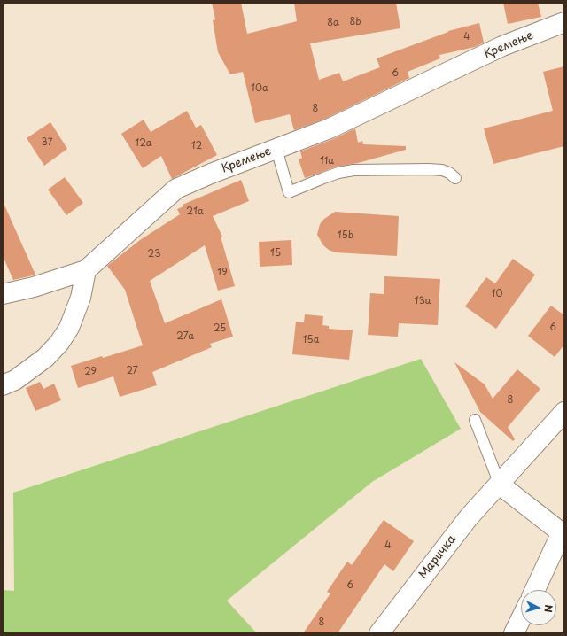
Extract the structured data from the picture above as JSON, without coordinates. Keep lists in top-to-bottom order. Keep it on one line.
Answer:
{"streets":{"street":["Кремење","Маричка"]},"house_numbers":["8b","8a","4","6","10a","8","37","12a","12","11a","21a","15b","15","23","19","10","13a","6","25","27a","15a","27","29","8","4","6","8"],"north":"right"}
